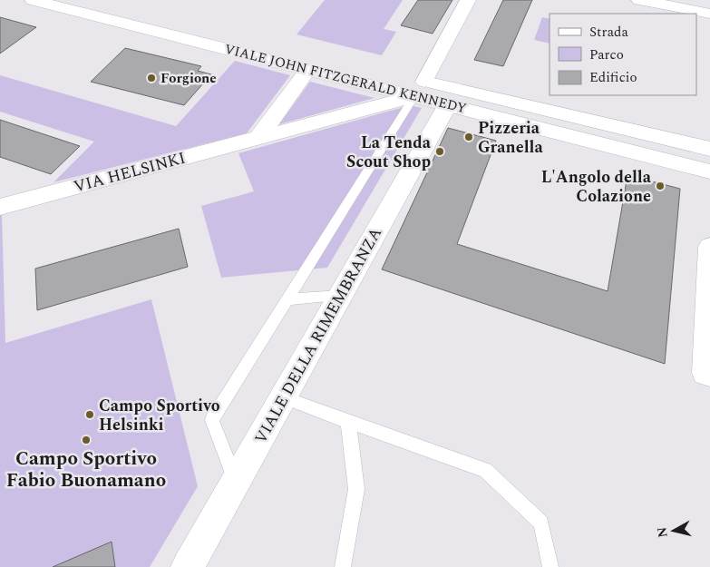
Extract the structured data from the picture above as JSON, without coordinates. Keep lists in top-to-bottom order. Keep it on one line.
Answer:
{"streets":{"street":["VIALE JOHN FITZGERALD KENNEDY","VIA HELSINKI","VIALE DELLA RIMEMBRANZA"]},"crossings":[["VIALE JOHN FITZGERALD KENNEDY","VIA HELSINKI"],["VIALE JOHN FITZGERALD KENNEDY","VIALE DELLA RIMEMBRANZA"]],"places":["Forgione","Pizzeria Granella","La Tenda Scout Shop","L'Angolo della Colazione","Campo Sportivo Helsinki","Campo Sportivo Fabio Buonamano"],"legend":["Strada","Parco","Edificio"],"north":"left"}
